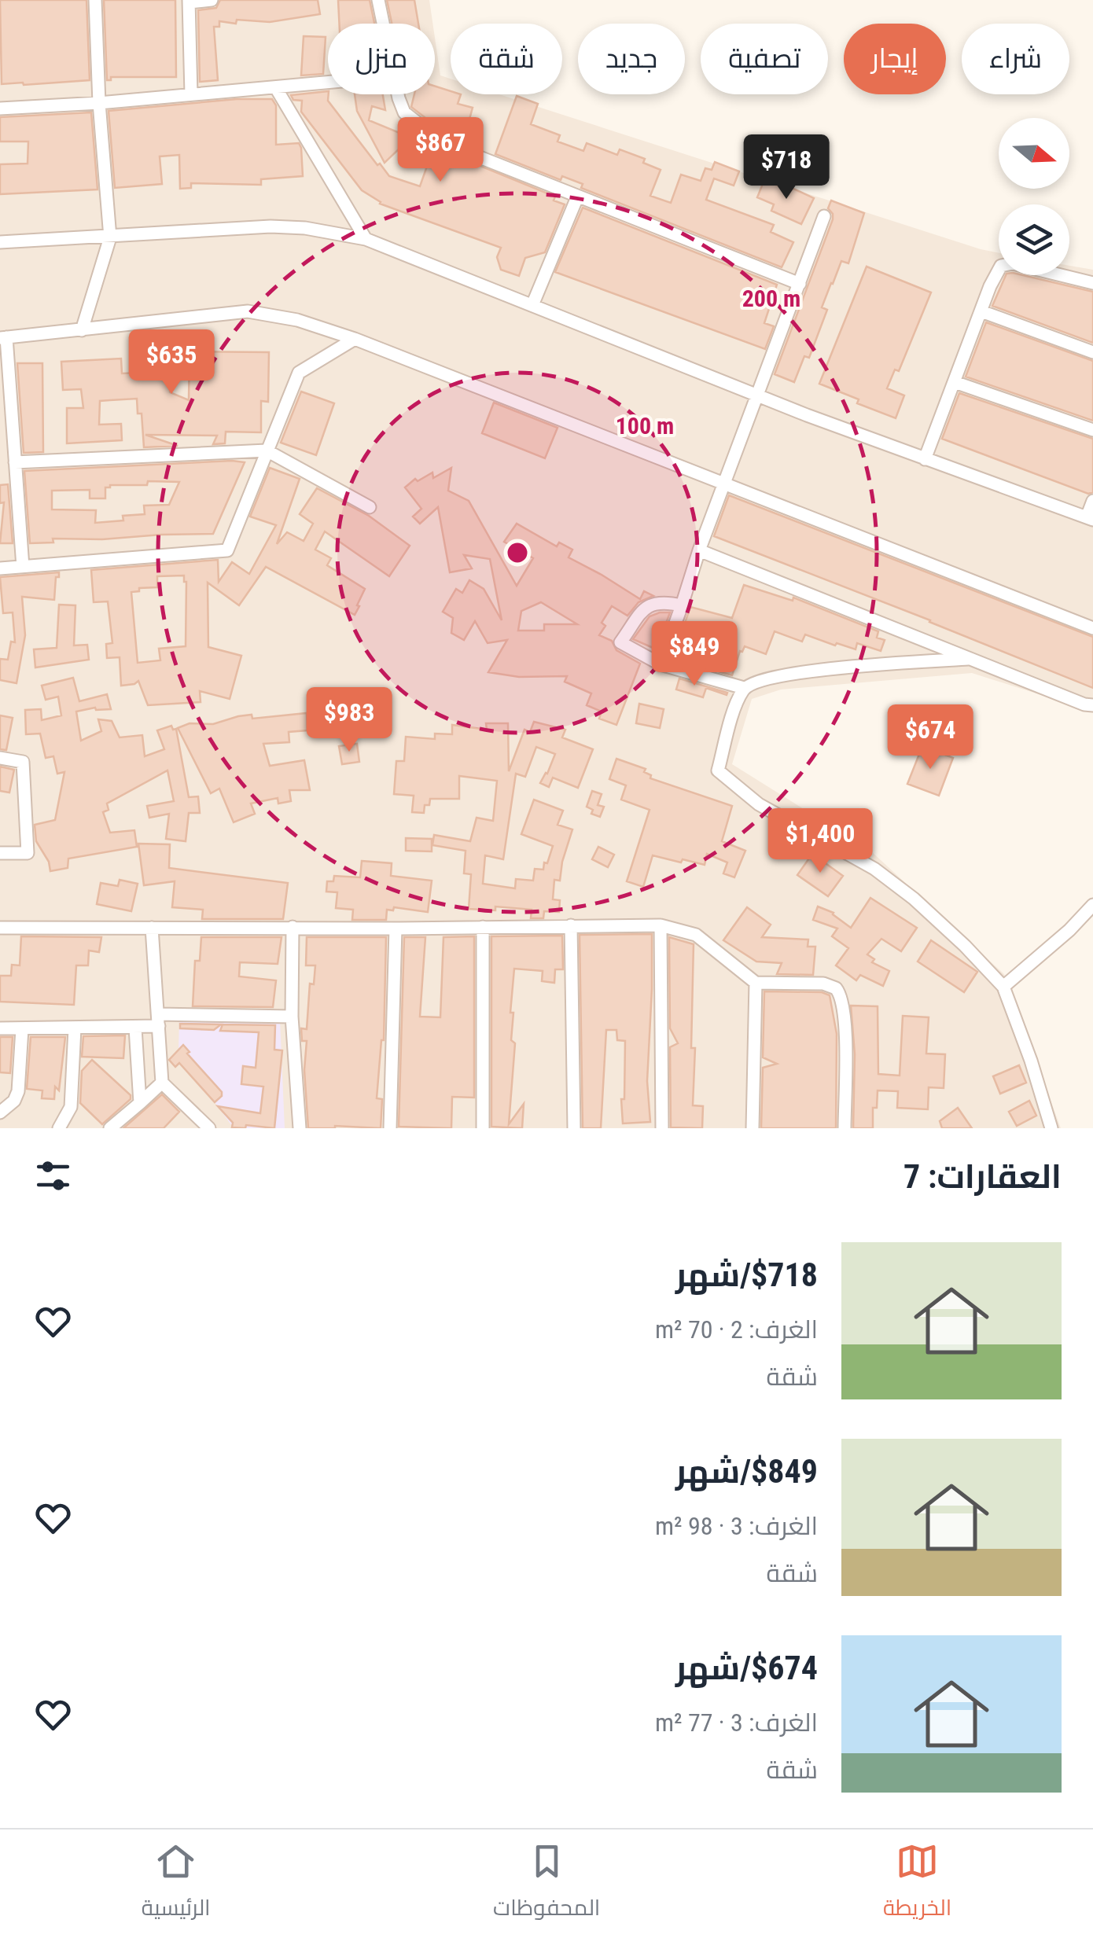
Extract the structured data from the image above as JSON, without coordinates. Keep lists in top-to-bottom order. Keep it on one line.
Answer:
{"north":"right","page":{"chip":["شراء","إيجار","تصفية","جديد","شقة","منزل"],"price":["$867","$718","$635","$849","$983","$674","$1,400"],"heading":"العقارات: 7","list":[{"name":"$718/شهر","note":"الغرف: 2 · 70 m² · شقة"},{"name":"$849/شهر","note":"الغرف: 3 · 98 m² · شقة"},{"name":"$674/شهر","note":"الغرف: 3 · 77 m² · شقة"}],"tabs":["الخريطة","المحفوظات","الرئيسية"]},"rings":["200 m","100 m"]}
